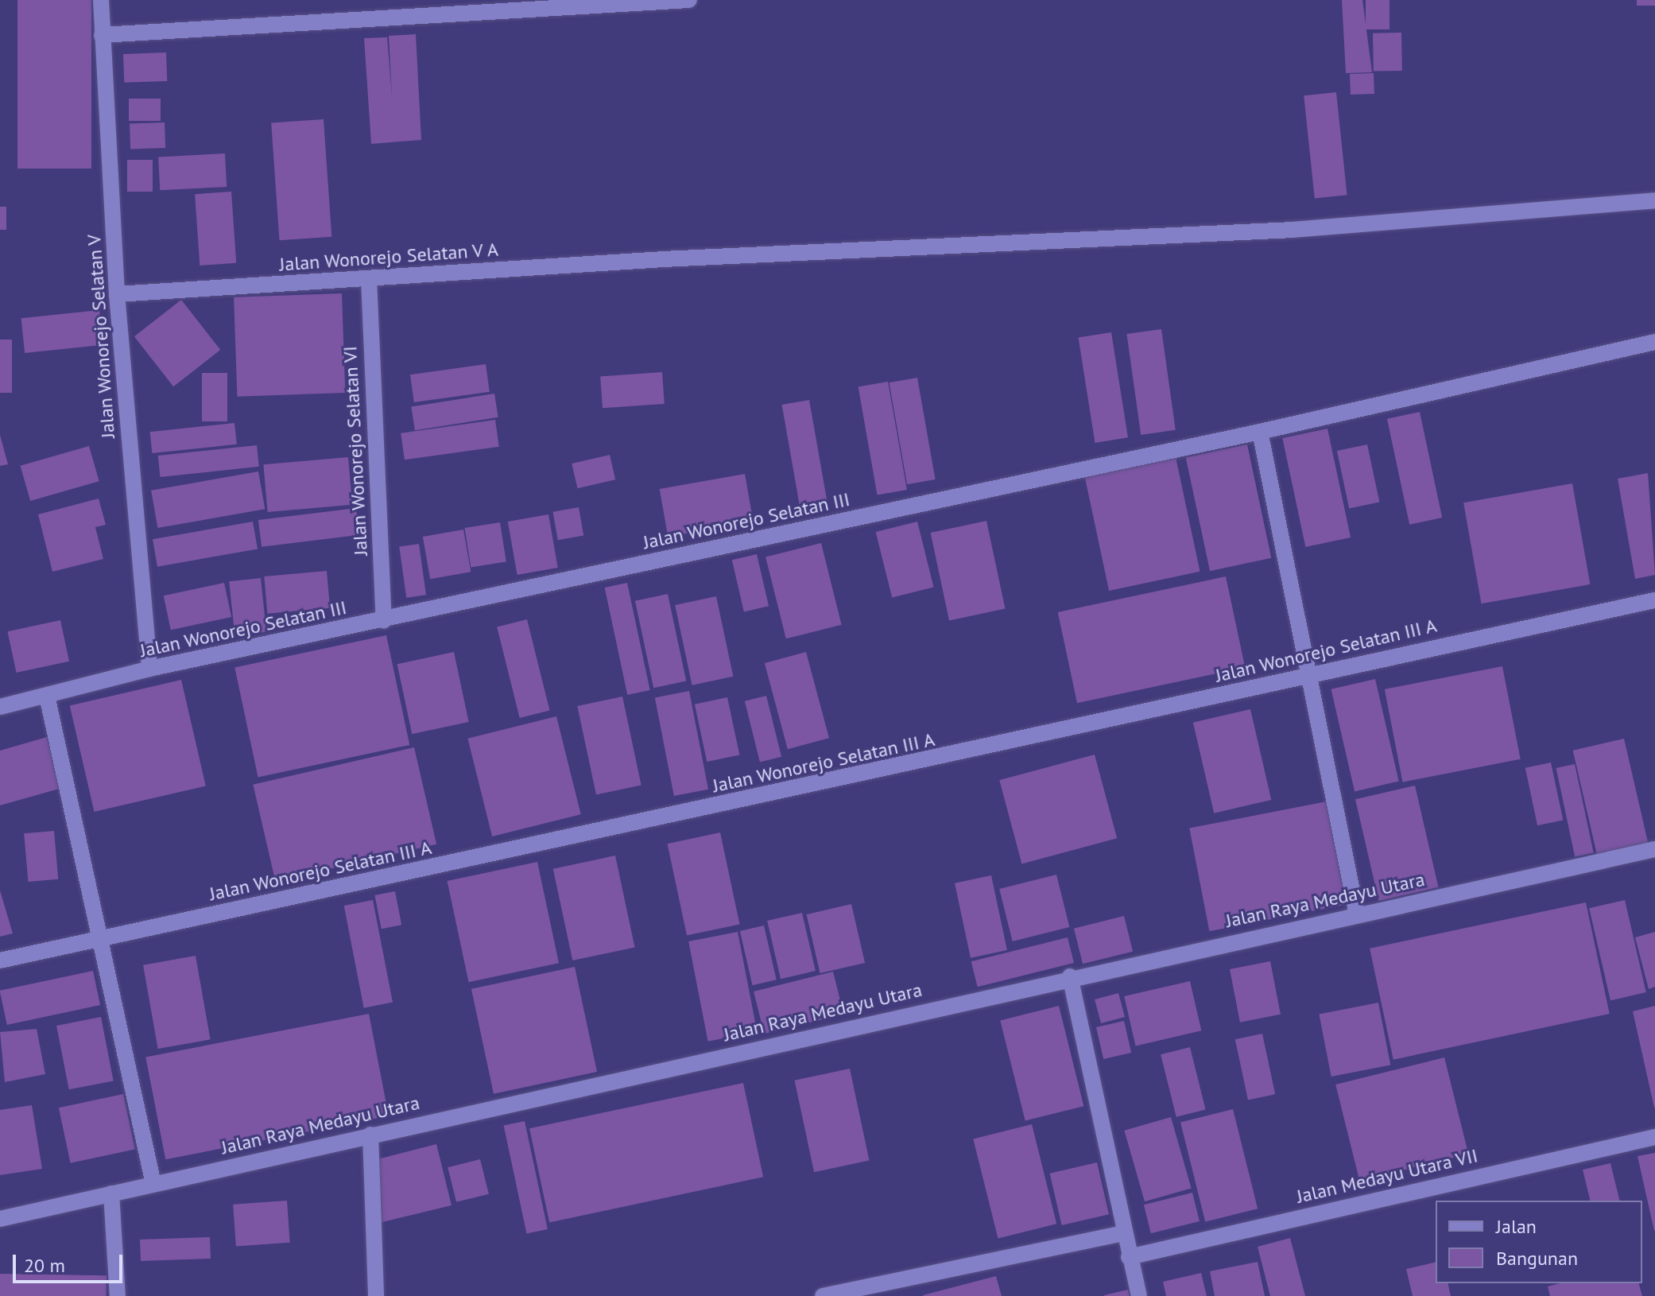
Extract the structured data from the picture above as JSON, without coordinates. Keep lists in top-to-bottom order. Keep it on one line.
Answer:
{"streets":{"street":["Jalan Wonorejo Selatan V A","Jalan Wonorejo Selatan V","Jalan Wonorejo Selatan VI","Jalan Wonorejo Selatan III","Jalan Wonorejo Selatan III A","Jalan Raya Medayu Utara","Jalan Medayu Utara VII"]},"crossings":[["Jalan Wonorejo Selatan V A","Jalan Wonorejo Selatan V"],["Jalan Wonorejo Selatan V A","Jalan Wonorejo Selatan VI"],["Jalan Wonorejo Selatan V","Jalan Wonorejo Selatan III"],["Jalan Wonorejo Selatan VI","Jalan Wonorejo Selatan III"]],"legend":["Jalan","Bangunan"],"scale_bar":"20 m"}
